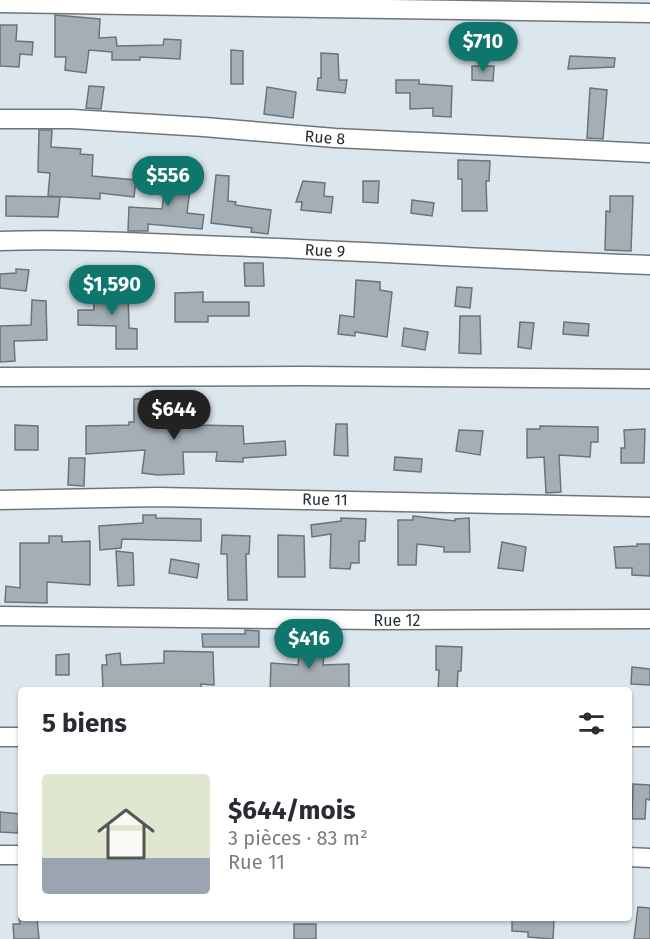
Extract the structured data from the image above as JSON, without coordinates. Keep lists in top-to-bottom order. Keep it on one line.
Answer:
{"streets":{"street":["Rue 8","Rue 9","Rue 11","Rue 12"]},"page":{"price":["$710","$556","$1,590","$644","$416"],"heading":"5 biens","list":[{"name":"$644/mois","note":"3 pièces · 83 m² · Rue 11"}]}}
